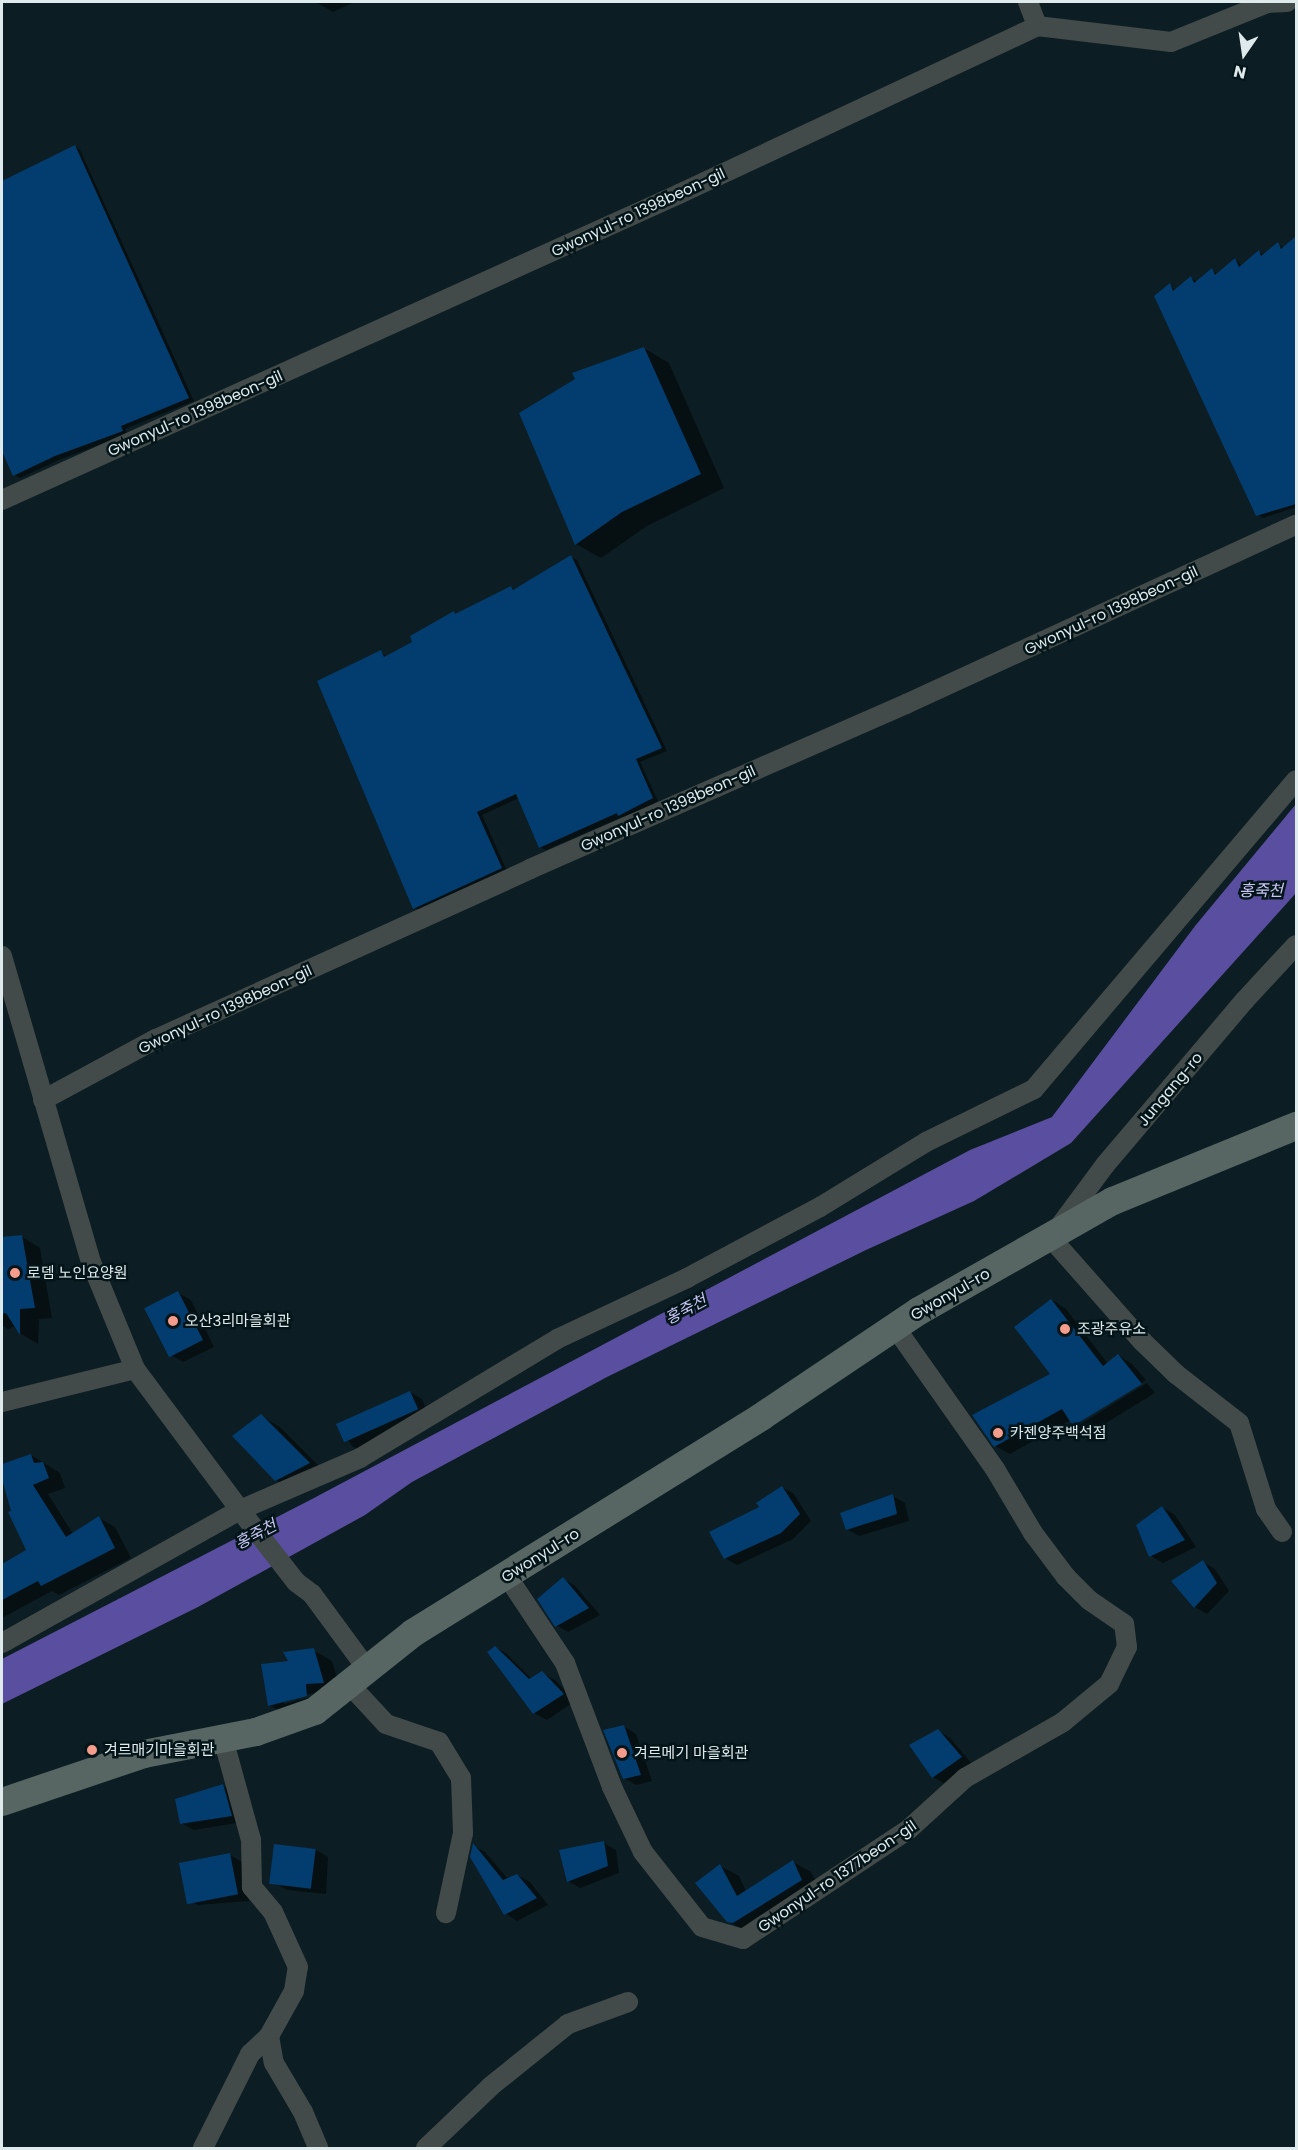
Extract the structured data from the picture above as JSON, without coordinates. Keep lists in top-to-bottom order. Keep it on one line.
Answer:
{"streets":{"main road":["Gwonyul-ro"],"street":["Gwonyul-ro 1398beon-gil","Jungang-ro","Gwonyul-ro 1377beon-gil"]},"crossings":[["Jungang-ro","Gwonyul-ro"],["Gwonyul-ro","Gwonyul-ro 1377beon-gil"]],"water":["홍죽천"],"places":["로뎀 노인요양원","오산3리마을회관","조광주유소","카젠양주백석점","겨르매기마을회관","겨르메기 마을회관"],"north":"bottom"}
